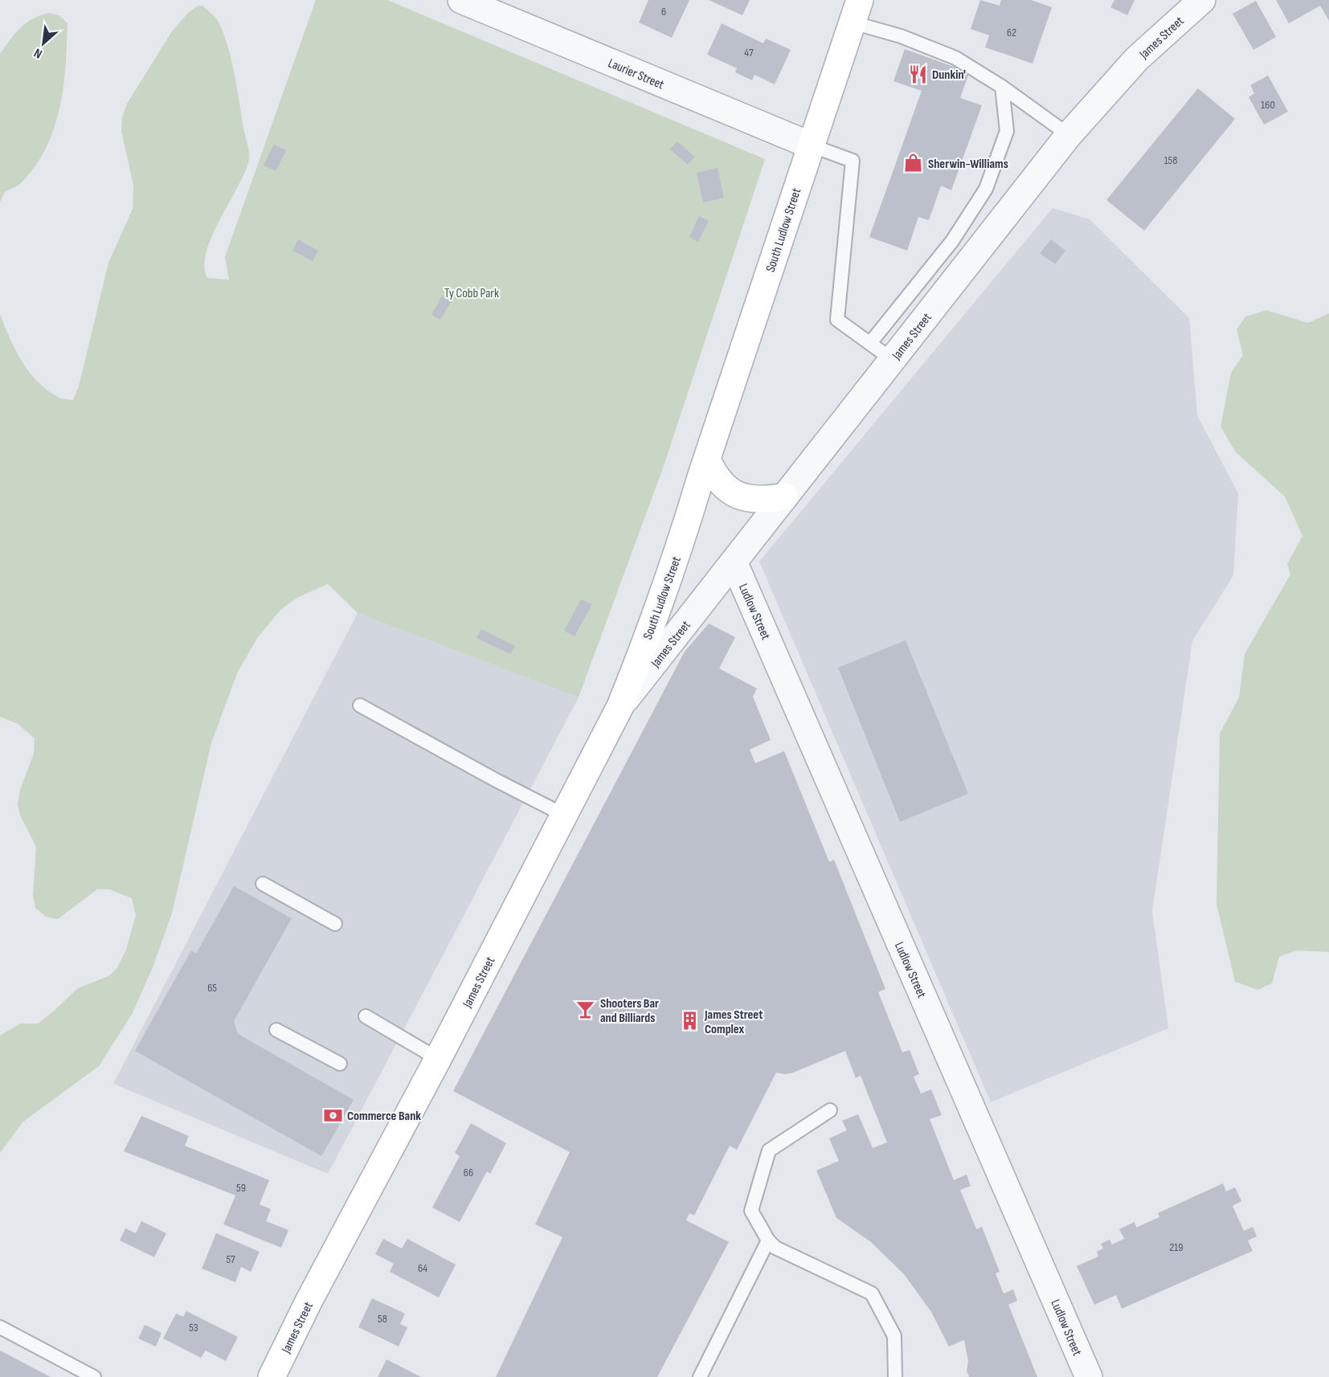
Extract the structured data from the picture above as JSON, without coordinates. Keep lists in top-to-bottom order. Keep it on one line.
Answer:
{"streets":{"main road":["James Street","South Ludlow Street"],"street":["Laurier Street","Ludlow Street"]},"crossings":[["James Street","South Ludlow Street"],["James Street","Ludlow Street"],["Laurier Street","South Ludlow Street"]],"parks":["Ty Cobb Park"],"places":{"restaurant":["Dunkin'"],"shop":["Sherwin-Williams"],"bar":["Shooters Bar and Billiards"],"building":["James Street Complex"],"bank":["Commerce Bank"]},"house_numbers":["6","62","47","160","158","65","66","59","219","57","64","58","53"],"north":"bottom left"}
